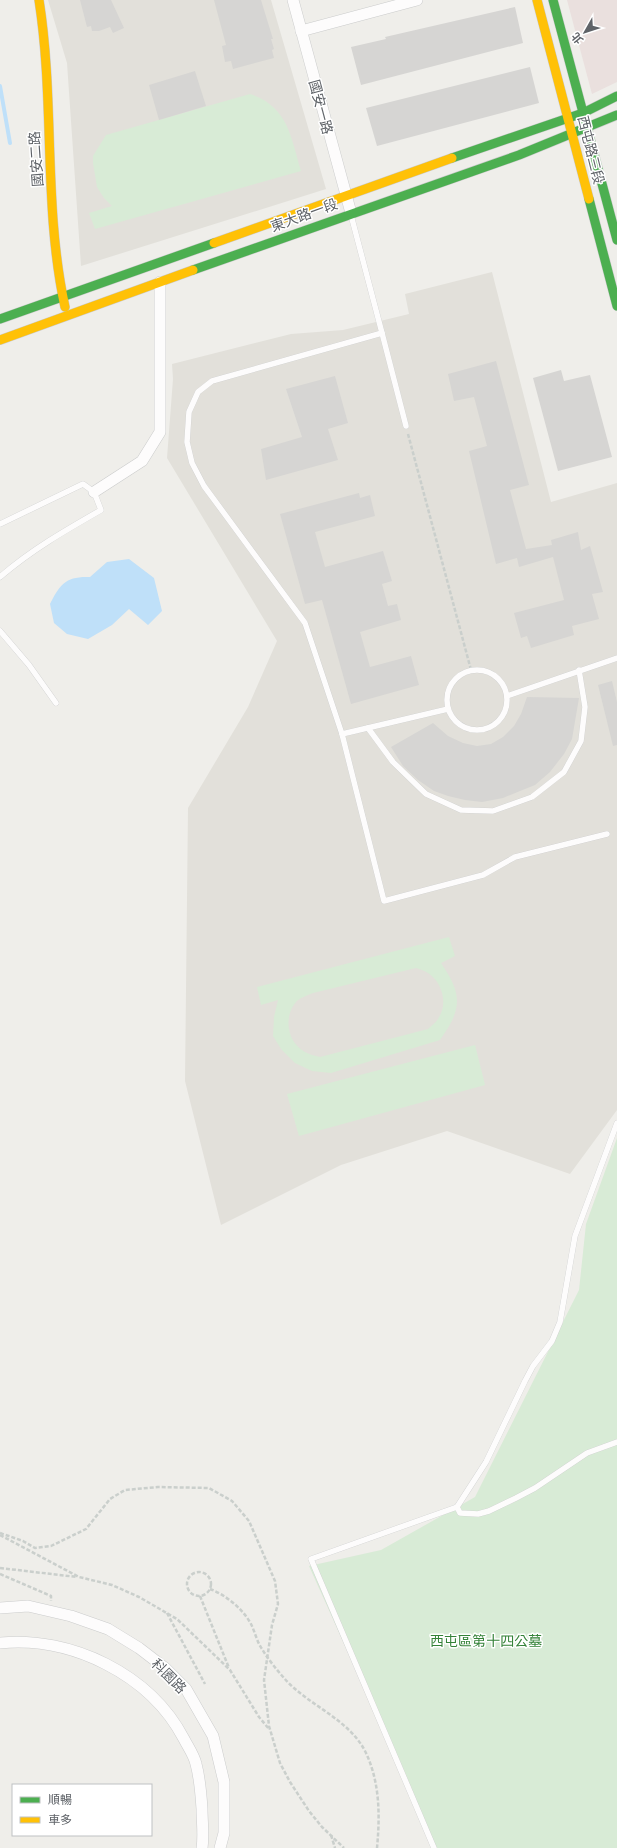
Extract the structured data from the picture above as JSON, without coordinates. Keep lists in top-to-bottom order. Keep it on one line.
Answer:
{"streets":{"street":["國安一路","西屯路三段","國安二路","東大路一段","科園路"]},"crossings":[["國安一路","東大路一段"],["西屯路三段","東大路一段"],["國安二路","東大路一段"]],"parks":["西屯區第十四公墓"],"legend":["順暢","車多"],"north":"bottom left"}
